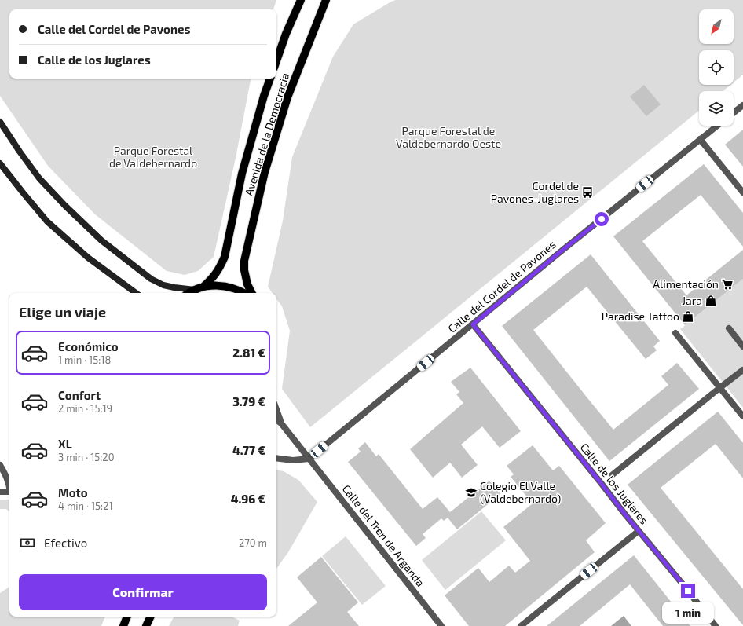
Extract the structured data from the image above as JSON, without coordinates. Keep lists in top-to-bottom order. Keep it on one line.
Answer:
{"streets":{"main road":["Avenida de la Democracia"],"street":["Calle del Cordel de Pavones","Calle de los Juglares","Calle del Tren de Arganda"]},"crossings":[["Calle del Cordel de Pavones","Calle de los Juglares"],["Calle del Cordel de Pavones","Calle del Tren de Arganda"]],"parks":["Parque Forestal de Valdebernardo Oeste","Parque Forestal de Valdebernardo"],"places":{"bus stop":["Cordel de Pavones-Juglares"],"supermarket":["Alimentación"],"shop":["Jara","Paradise Tattoo"],"school or university":["Colegio El Valle (Valdebernardo)"]},"north":"bottom left","page":{"banner":["Calle del Cordel de Pavones","Calle de los Juglares"],"heading":"Elige un viaje","list":[{"name":"Económico","note":"1 min · 15:18","value":"2.81 €"},{"name":"Confort","note":"2 min · 15:19","value":"3.79 €"},{"name":"XL","note":"3 min · 15:20","value":"4.77 €"},{"name":"Moto","note":"4 min · 15:21","value":"4.96 €"}],"pay":["Efectivo","270 m"],"buttons":"Confirmar","bubble":"1 min"}}
